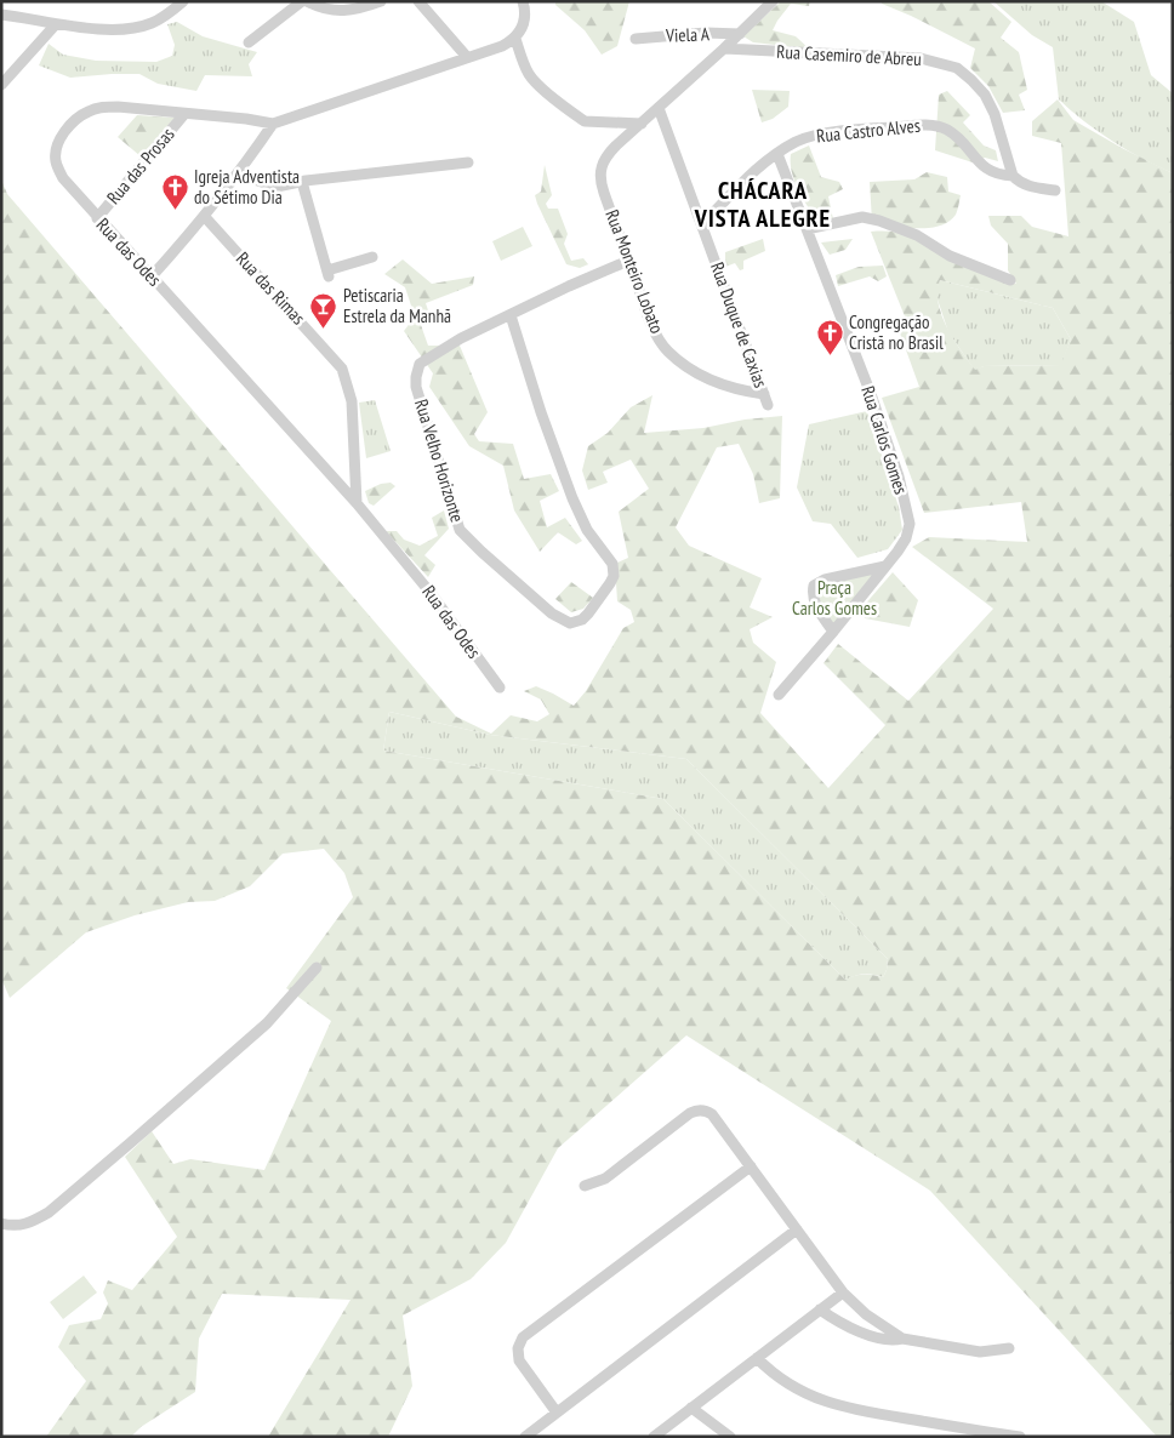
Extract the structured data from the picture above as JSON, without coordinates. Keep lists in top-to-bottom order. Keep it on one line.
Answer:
{"streets":{"street":["Viela A","Rua Casemiro de Abreu","Rua Castro Alves","Rua das Prosas","Rua das Odes","Rua Monteiro Lobato","Rua das Rimas","Rua Duque de Caxias","Rua Carlos Gomes","Rua Velho Horizonte"]},"crossings":[["Viela A","Rua Monteiro Lobato"],["Rua Casemiro de Abreu","Rua Castro Alves"],["Rua Casemiro de Abreu","Rua Monteiro Lobato"],["Rua Castro Alves","Rua Duque de Caxias"],["Rua Castro Alves","Rua Carlos Gomes"],["Rua das Prosas","Rua das Odes"],["Rua das Odes","Rua das Rimas"],["Rua Monteiro Lobato","Rua Duque de Caxias"],["Rua Monteiro Lobato","Rua Velho Horizonte"]],"districts":["CHÁCARA VISTA ALEGRE"],"parks":["Praça Carlos Gomes"],"places":{"church":["Igreja Adventista do Sétimo Dia","Congregação Cristã no Brasil"],"bar":["Petiscaria Estrela da Manhã"]}}
